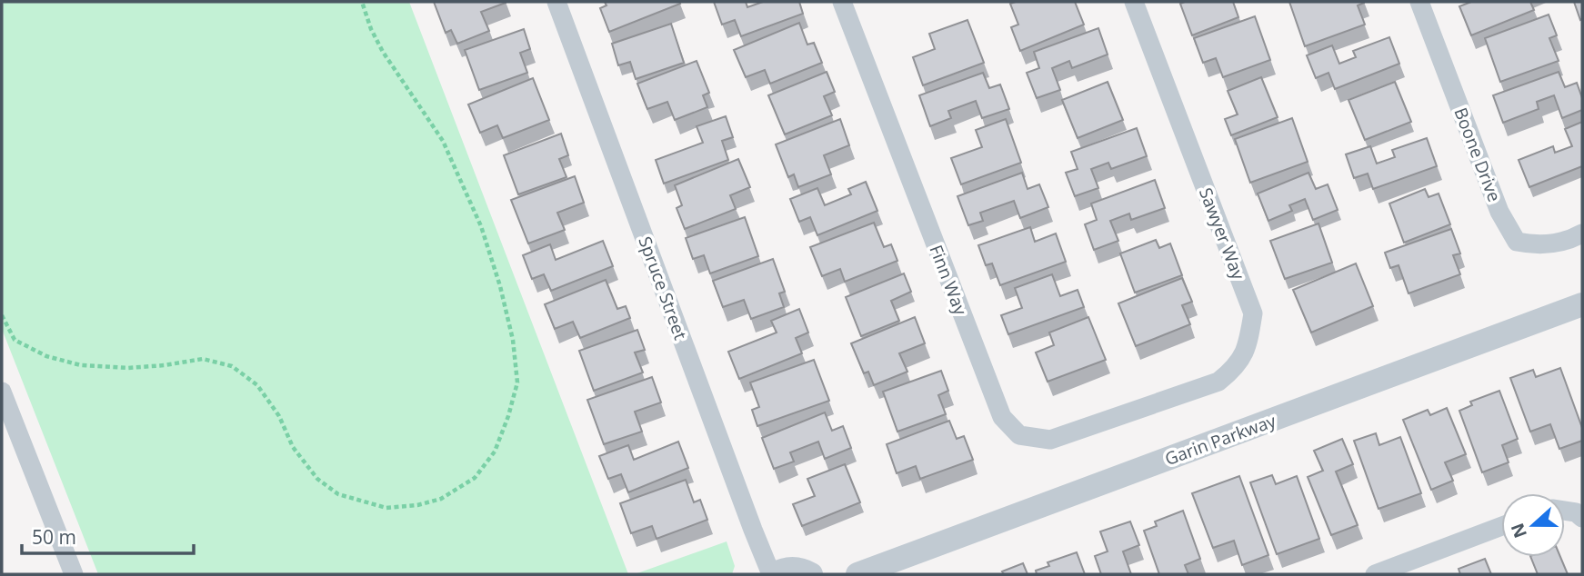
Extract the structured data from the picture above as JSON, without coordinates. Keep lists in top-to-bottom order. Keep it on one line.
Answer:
{"streets":{"street":["Boone Drive","Sawyer Way","Finn Way","Spruce Street","Garin Parkway"]},"crossings":[["Sawyer Way","Finn Way"]],"scale_bar":"50 m","north":"left"}
